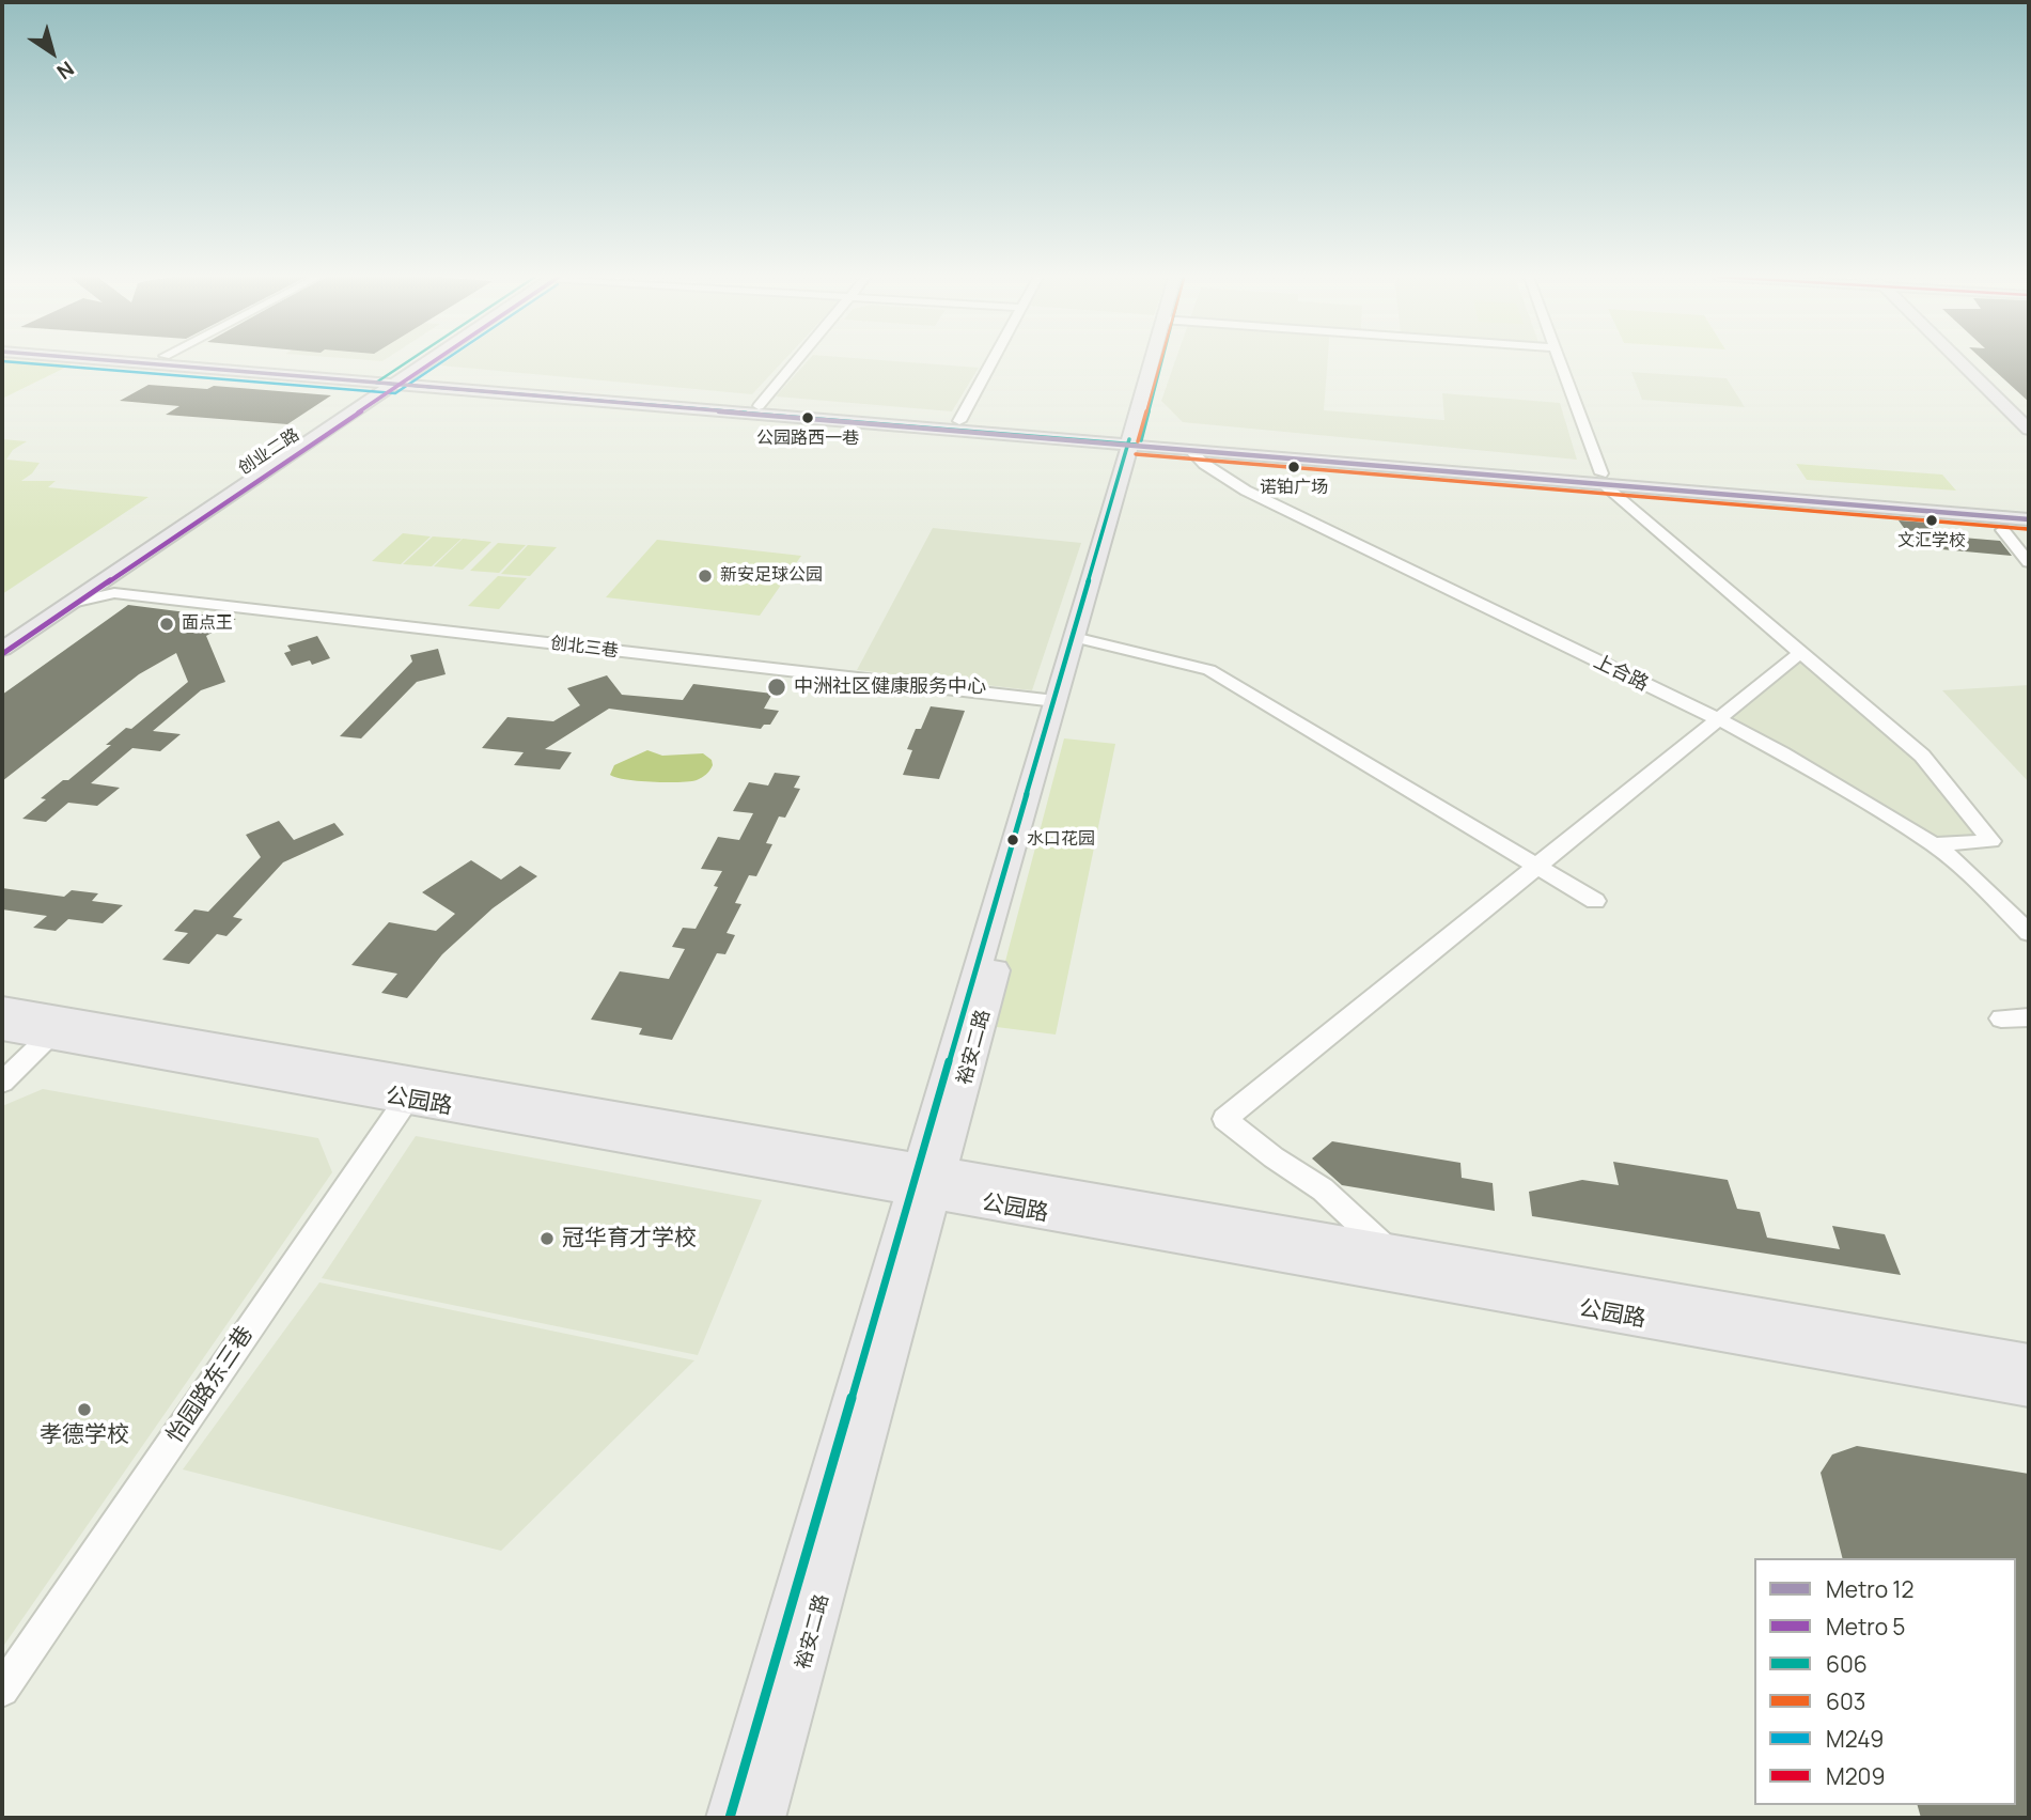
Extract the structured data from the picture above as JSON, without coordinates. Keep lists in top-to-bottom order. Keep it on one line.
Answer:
{"streets":{"main road":["创业二路","裕安二路","公园路"],"street":["创北三巷","上合路","怡园路东三巷"]},"crossings":[["创业二路","创北三巷"],["创北三巷","裕安二路"],["裕安二路","公园路"],["公园路","怡园路东三巷"]],"places":["公园路西一巷","诺铂广场","文汇学校","新安足球公园","面点王","中洲社区健康服务中心","水口花园","冠华育才学校","孝德学校"],"lines":["metro line 12","metro line 5","transit line 606","transit line 603","transit line M249"],"legend":["Metro 12","Metro 5","606","603","M249","M209"],"north":"bottom right"}
